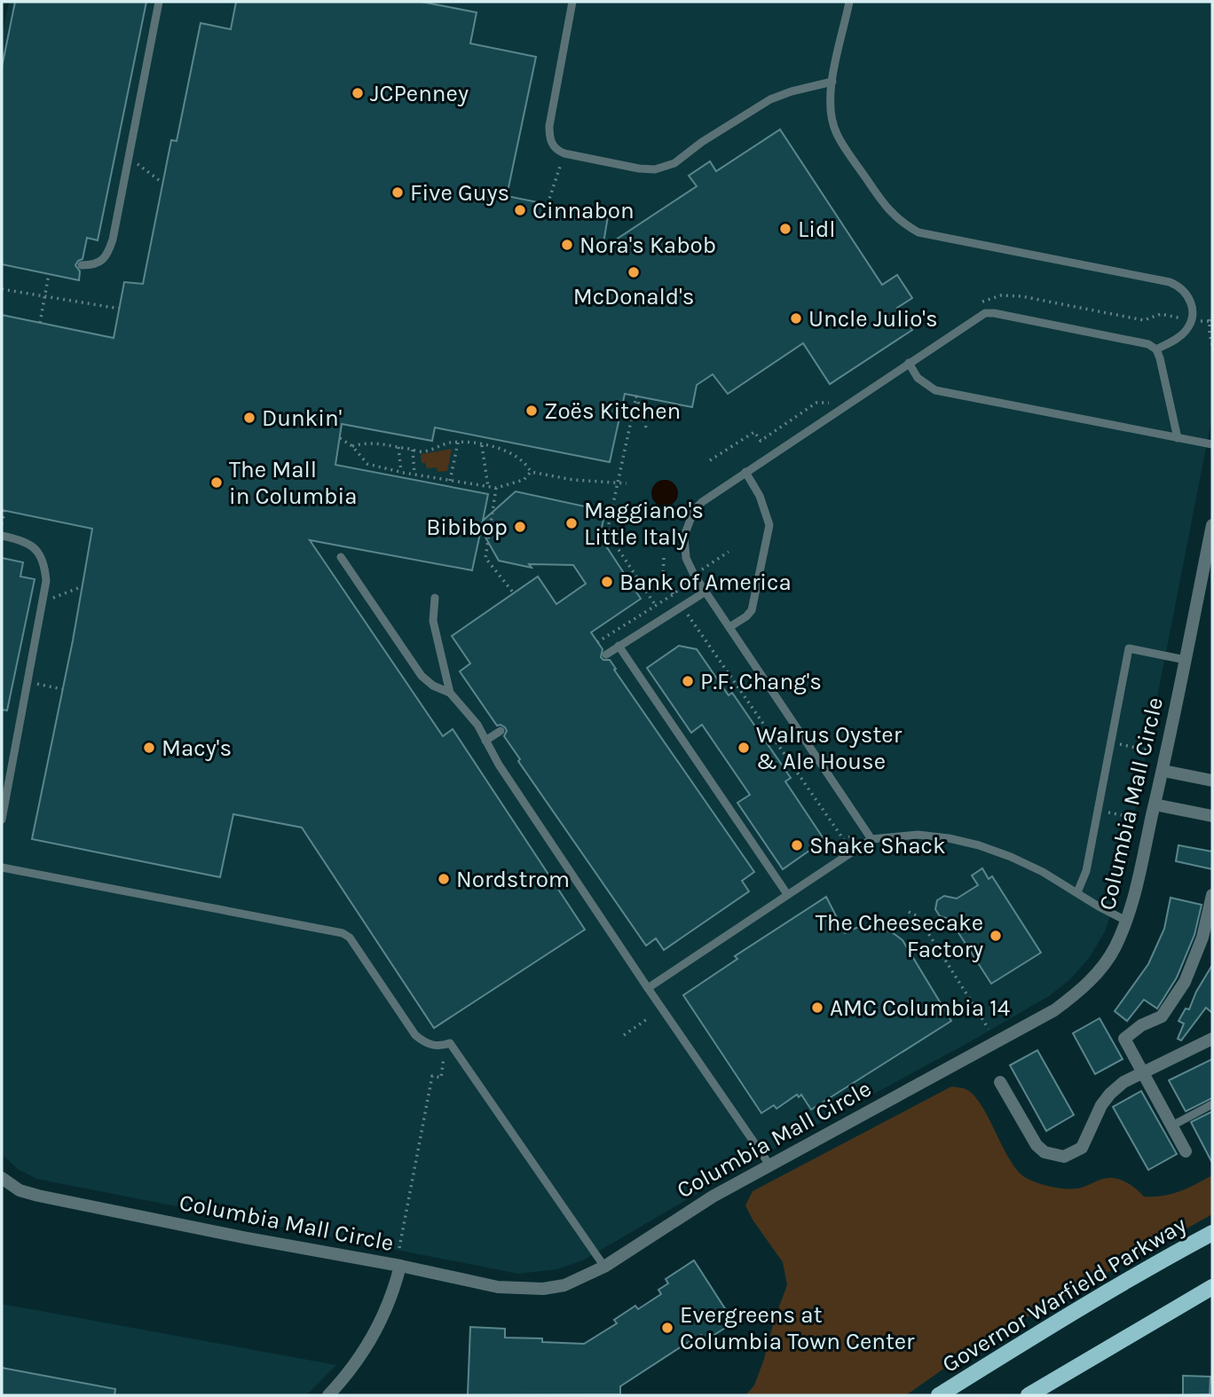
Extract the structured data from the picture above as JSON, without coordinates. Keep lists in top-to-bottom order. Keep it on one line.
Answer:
{"streets":{"main road":["Governor Warfield Parkway"],"street":["Columbia Mall Circle"]},"places":["JCPenney","Five Guys","Cinnabon","Lidl","Nora's Kabob","McDonald's","Uncle Julio's","Zoës Kitchen","Dunkin'","The Mall in Columbia","Maggiano's Little Italy","Bibibop","Bank of America","P.F. Chang's","Macy's","Walrus Oyster & Ale House","Shake Shack","Nordstrom","The Cheesecake Factory","AMC Columbia 14","Evergreens at Columbia Town Center"]}
